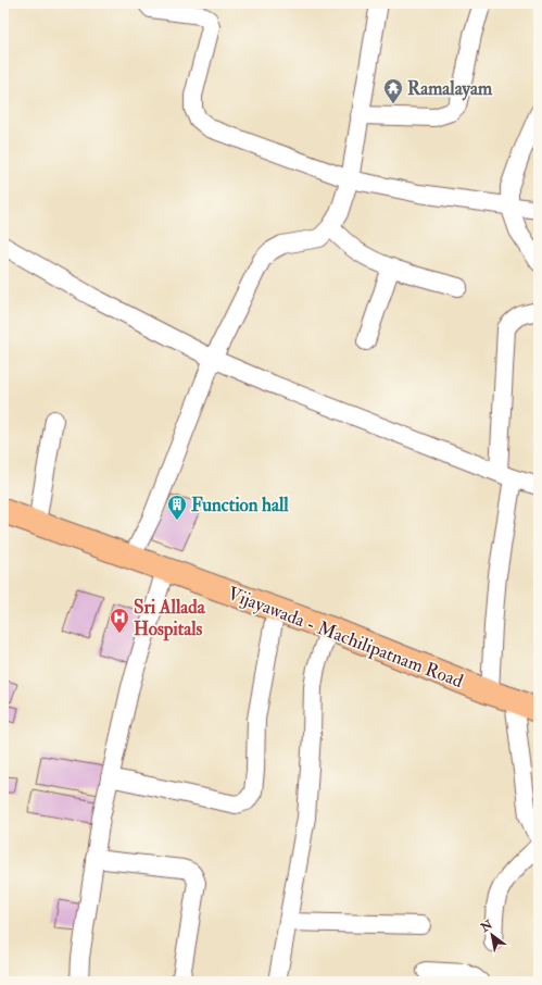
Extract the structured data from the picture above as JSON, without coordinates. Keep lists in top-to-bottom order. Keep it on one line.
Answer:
{"streets":{"highway":["Vijayawada - Machilipatnam Road"]},"places":{"temple":["Ramalayam"],"building":["Function hall"],"hospital":["Sri Allada Hospitals"]},"north":"top left"}
